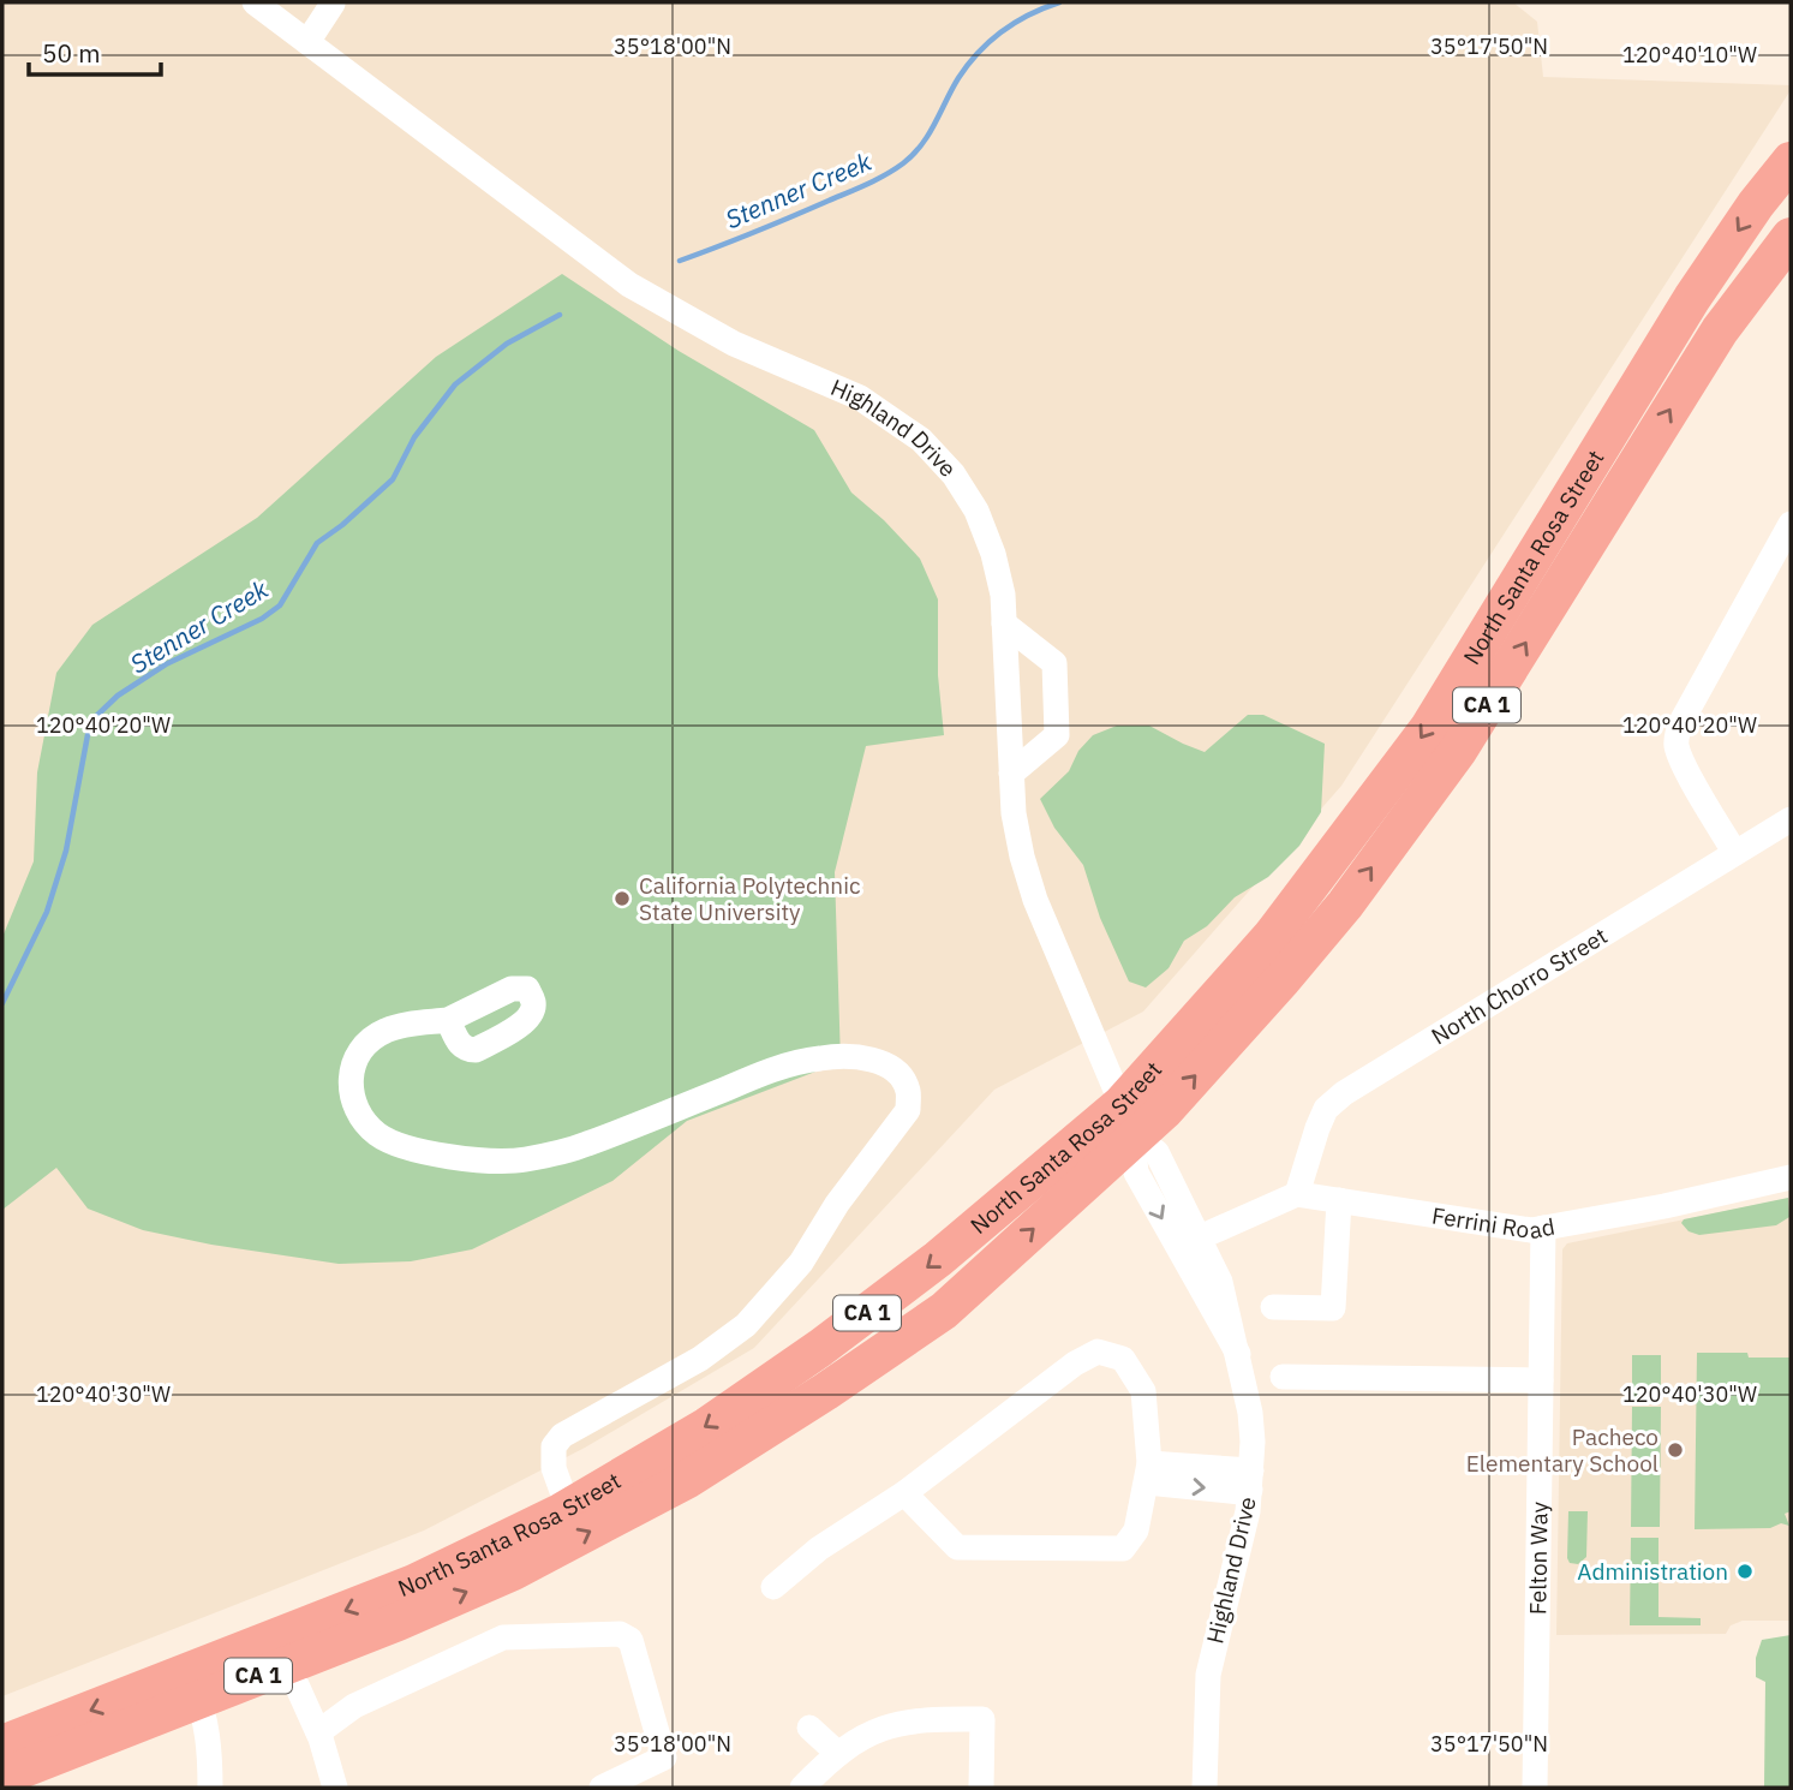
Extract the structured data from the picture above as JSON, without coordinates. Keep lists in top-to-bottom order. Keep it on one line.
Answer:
{"streets":{"highway":["North Santa Rosa Street","CA 1"],"street":["Highland Drive","North Chorro Street","Ferrini Road","Felton Way"]},"crossings":[["Highland Drive","North Santa Rosa Street"],["North Chorro Street","Ferrini Road"],["Ferrini Road","Felton Way"]],"water":["Stenner Creek"],"places":["California Polytechnic State University","Pacheco Elementary School","Administration"],"scale_bar":"50 m","coordinates":["35°18'00\"N","35°17'50\"N","120°40'10\"W","120°40'20\"W","120°40'30\"W"]}
